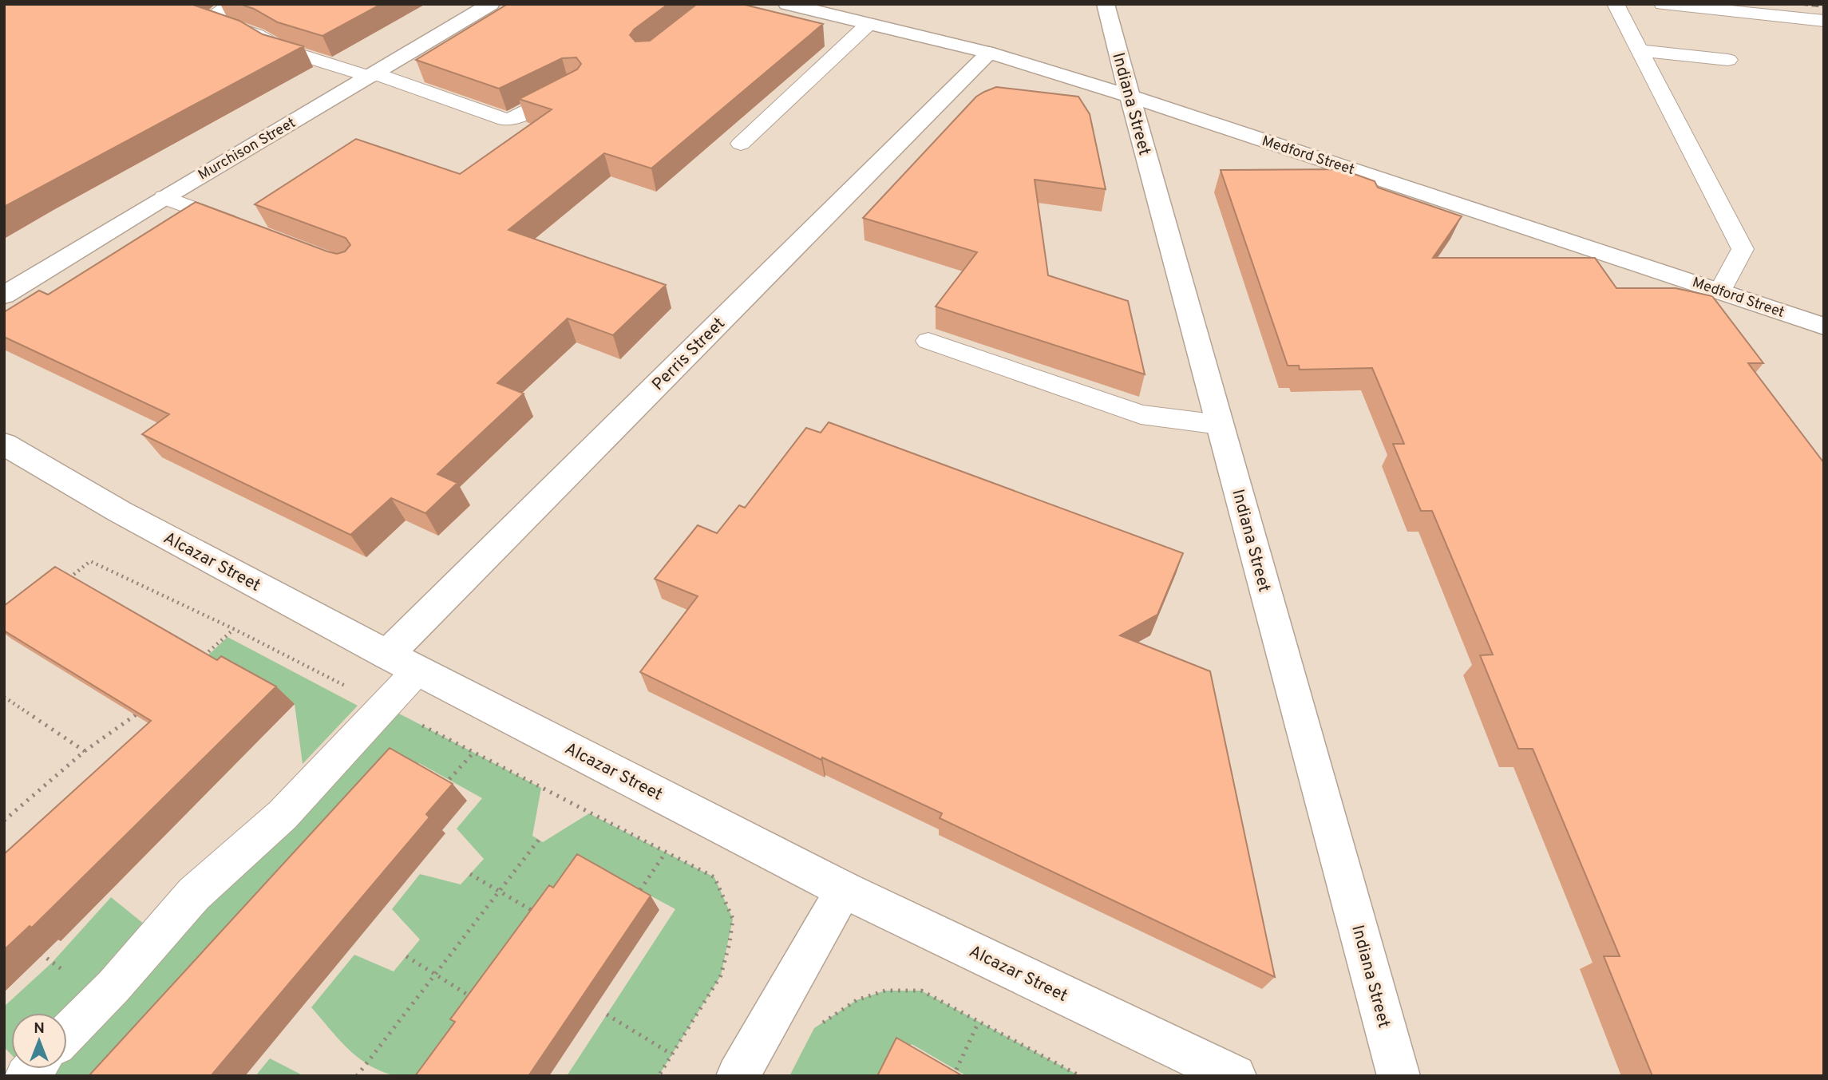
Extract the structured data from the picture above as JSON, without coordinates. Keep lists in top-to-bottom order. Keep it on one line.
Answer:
{"streets":{"street":["Indiana Street","Murchison Street","Medford Street","Perris Street","Alcazar Street"]},"crossings":[["Indiana Street","Medford Street"],["Medford Street","Perris Street"],["Perris Street","Alcazar Street"]],"north":"top"}
